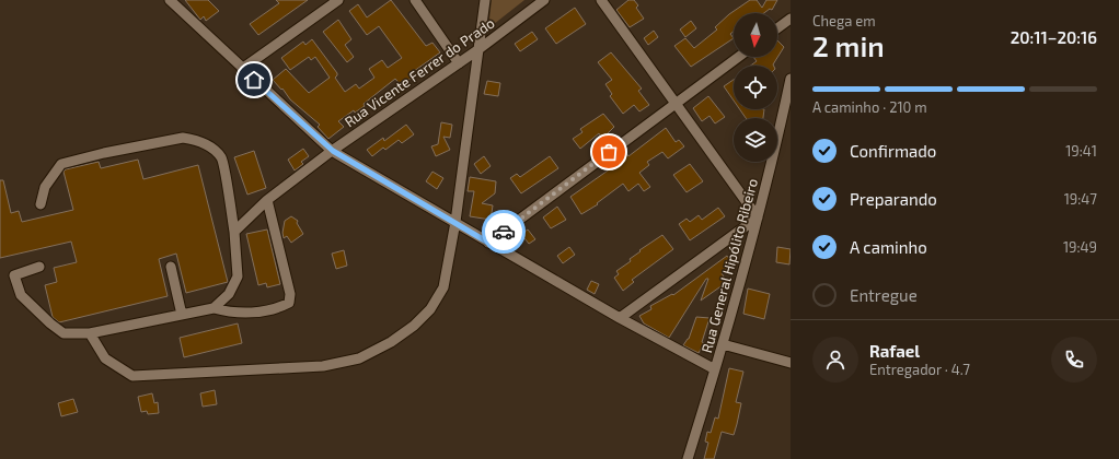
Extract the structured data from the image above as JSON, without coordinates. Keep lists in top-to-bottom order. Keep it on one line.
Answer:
{"streets":{"street":["Rua Vicente Ferrer do Prado","Rua General Hipólito Ribeiro"]},"north":"bottom","page":{"heading":["2 min","Chega em","20:11–20:16"],"panel":["Rafael","Entregador · 4.7"],"bar":"A caminho · 210 m","list":[["Confirmado","19:41"],["Preparando","19:47"],["A caminho","19:49"],"Entregue"]}}
